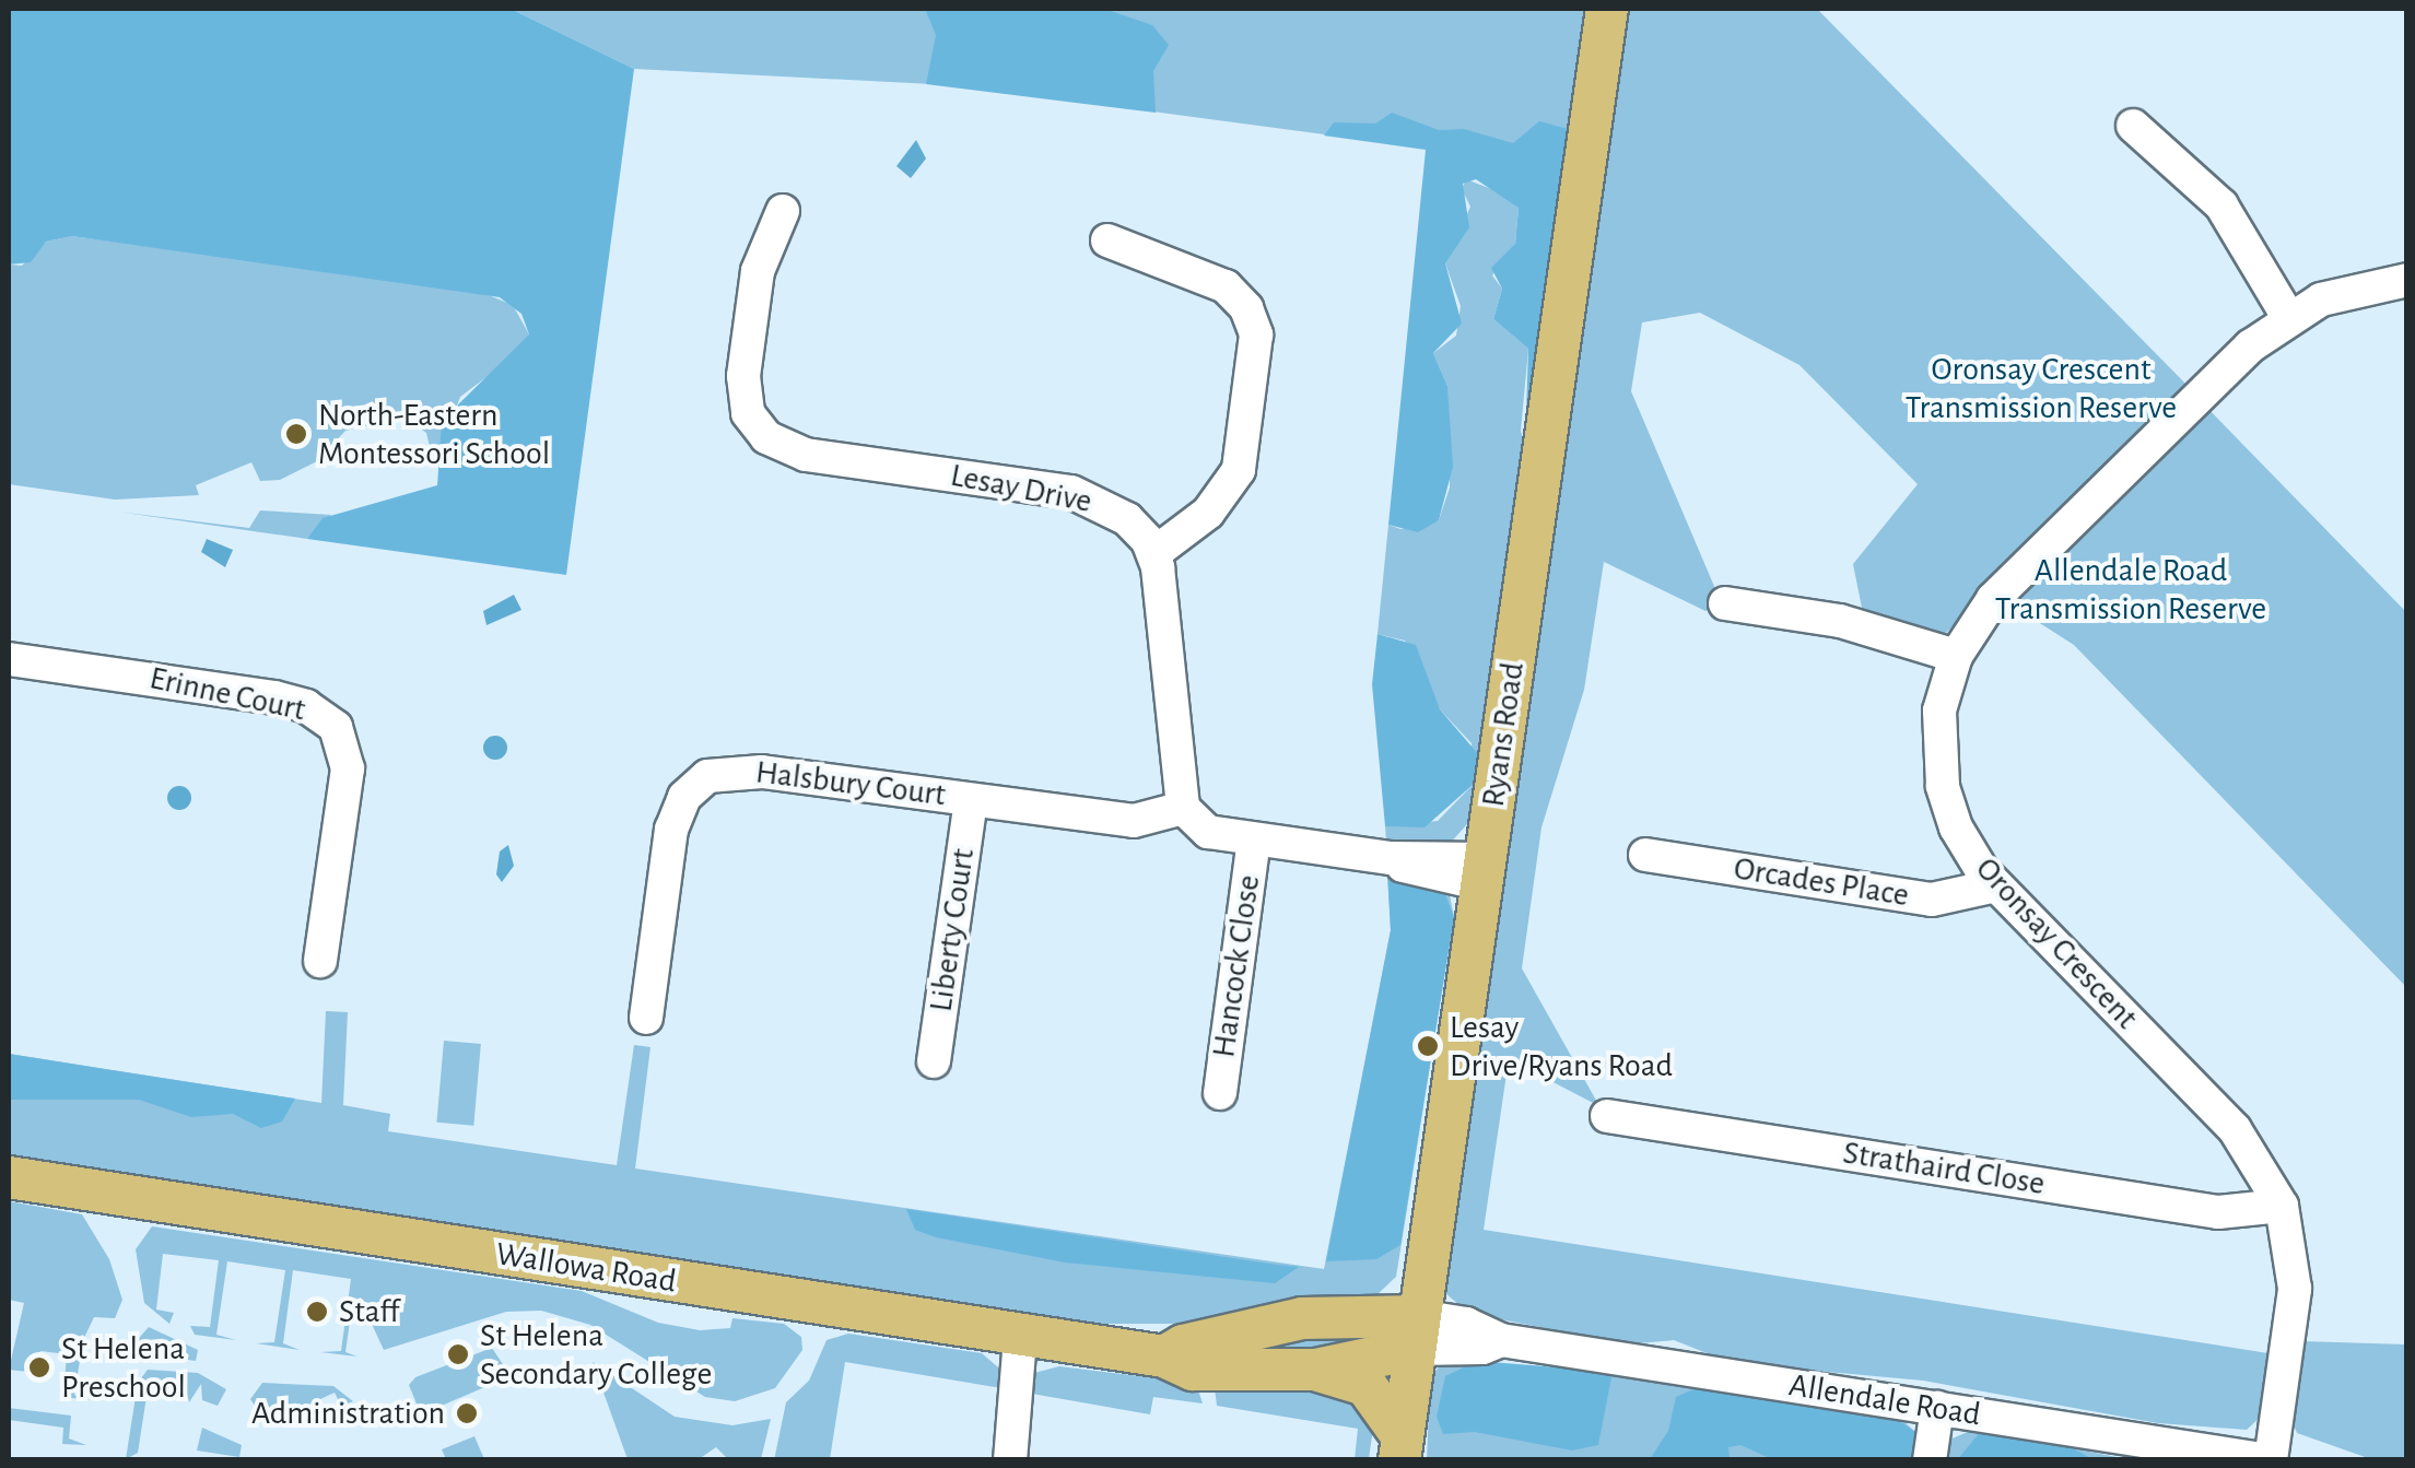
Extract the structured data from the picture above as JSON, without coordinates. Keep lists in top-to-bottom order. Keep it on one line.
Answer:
{"streets":{"main road":["Ryans Road","Wallowa Road"],"street":["Lesay Drive","Erinne Court","Halsbury Court","Orcades Place","Liberty Court","Oronsay Crescent","Hancock Close","Strathaird Close","Allendale Road"]},"crossings":[["Ryans Road","Wallowa Road"],["Ryans Road","Allendale Road"],["Halsbury Court","Liberty Court"],["Orcades Place","Oronsay Crescent"],["Oronsay Crescent","Strathaird Close"],["Oronsay Crescent","Allendale Road"],["Wallowa Road","Allendale Road"]],"parks":["Oronsay Crescent Transmission Reserve","Allendale Road Transmission Reserve"],"places":["North-Eastern Montessori School","Lesay Drive/Ryans Road","Staff","St Helena Secondary College","St Helena Preschool","Administration"]}
